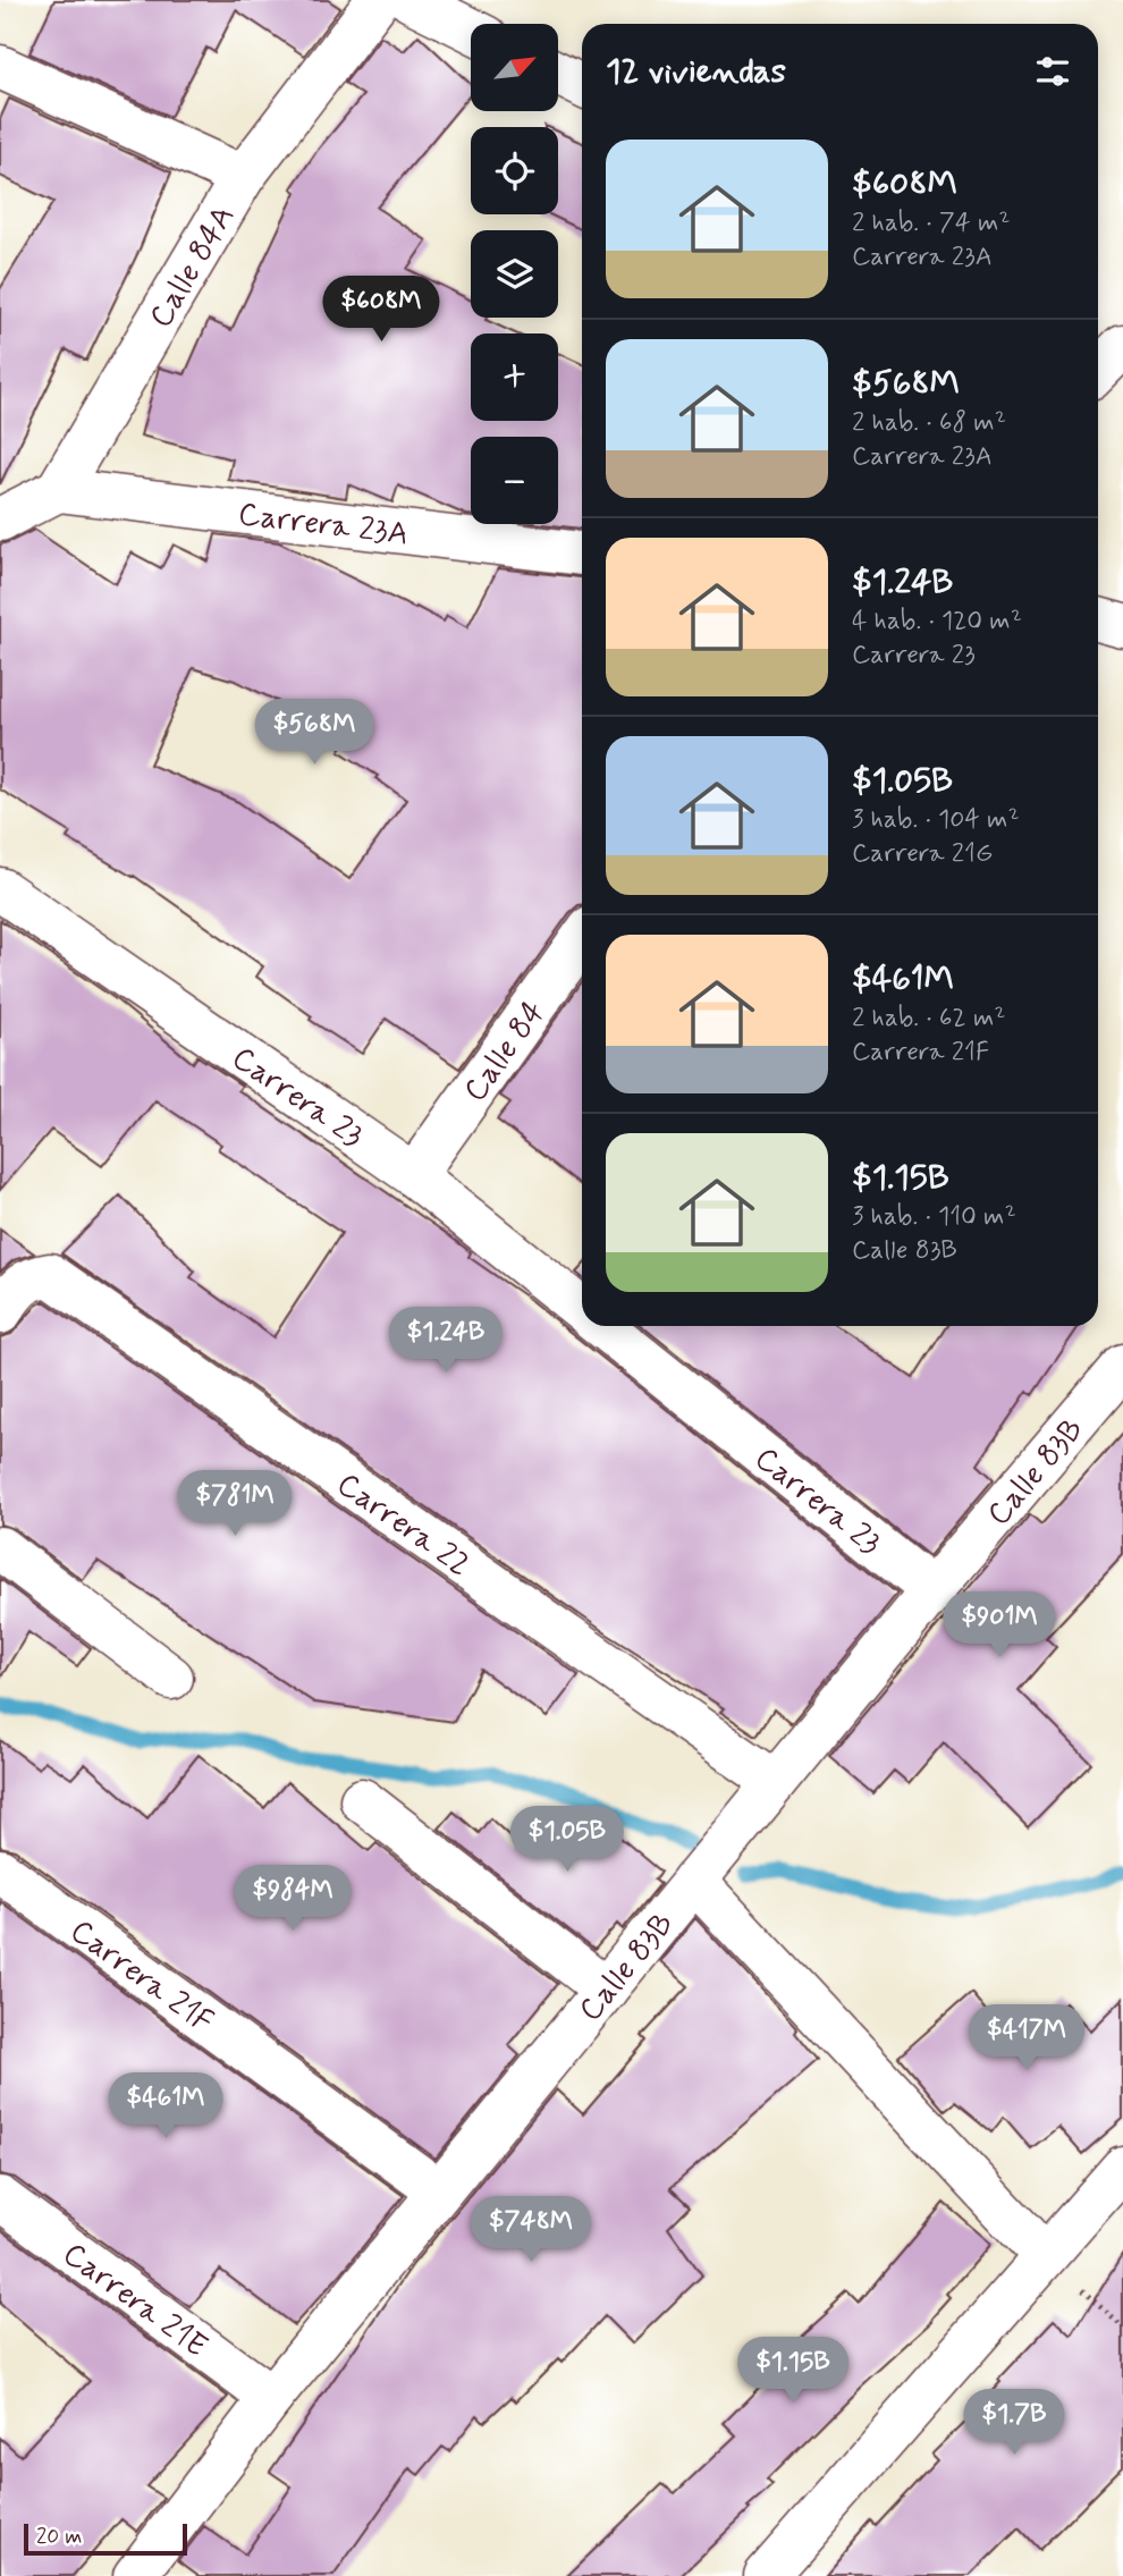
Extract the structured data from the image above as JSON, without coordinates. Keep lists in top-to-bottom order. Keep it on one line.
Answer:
{"streets":{"street":["Calle 84A","Carrera 23A","Calle 84","Carrera 23","Calle 83B","Carrera 22","Carrera 21F","Carrera 21E"]},"crossings":[["Calle 84A","Carrera 23A"],["Calle 84","Carrera 23"],["Carrera 23","Calle 83B"],["Calle 83B","Carrera 22"],["Calle 83B","Carrera 21F"],["Calle 83B","Carrera 21E"]],"scale_bar":"20 m","north":"top right","page":{"map_buttons":["+","−"],"heading":"12 viviendas","list":[{"name":"$608M","note":"2 hab. · 74 m² · Carrera 23A"},{"name":"$568M","note":"2 hab. · 68 m² · Carrera 23A"},{"name":"$1.24B","note":"4 hab. · 120 m² · Carrera 23"},{"name":"$1.05B","note":"3 hab. · 104 m² · Carrera 21G"},{"name":"$461M","note":"2 hab. · 62 m² · Carrera 21F"},{"name":"$1.15B","note":"3 hab. · 110 m² · Calle 83B"}],"price":["$608M","$568M","$1.24B","$781M","$901M","$1.05B","$984M","$417M","$461M","$748M","$1.15B","$1.7B"],"scale":"20 m"}}
